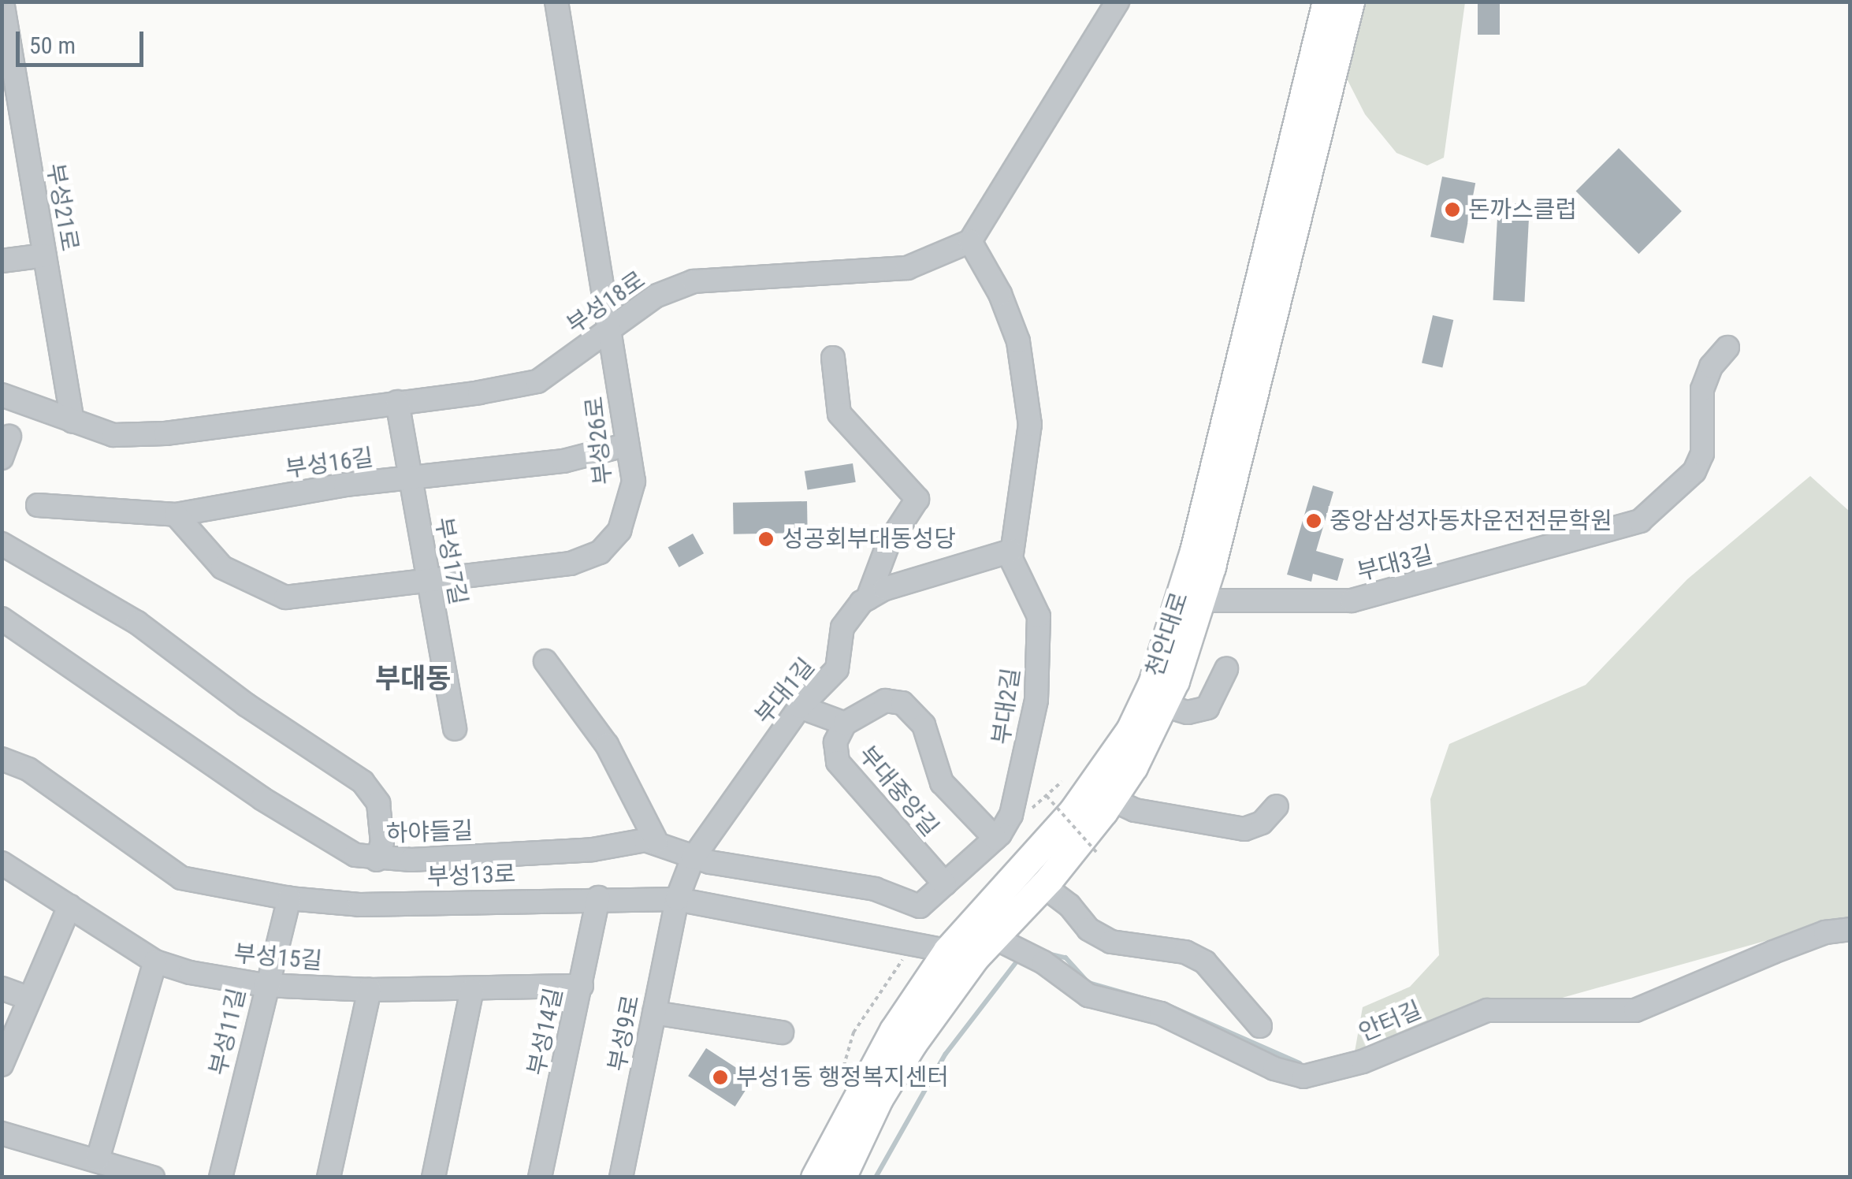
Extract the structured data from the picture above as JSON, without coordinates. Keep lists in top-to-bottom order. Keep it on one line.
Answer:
{"streets":{"main road":["천안대로"],"street":["부성21로","부성18로","부성26로","부성16길","부성17길","부대3길","부대1길","부대2길","부대중앙길","하야들길","부성13로","부성15길","안터길","부성11길","부성14길","부성9로"]},"crossings":[["부성21로","부성18로"],["부성18로","부성26로"],["부성18로","부성17길"],["부성18로","부대2길"],["부성26로","부성16길"],["부성26로","부성17길"],["부성16길","부성17길"],["부대3길","천안대로"],["천안대로","부성13로"],["천안대로","안터길"],["부대1길","부대2길"],["부대1길","부대중앙길"],["부대1길","하야들길"],["부대1길","부성13로"],["부대1길","부성9로"],["부대2길","부대중앙길"],["부대2길","하야들길"],["부성13로","안터길"],["부성13로","부성11길"],["부성13로","부성14길"],["부성13로","부성9로"],["부성15길","부성11길"],["부성15길","부성14길"]],"districts":["부대동"],"places":["돈까스클럽","중앙삼성자동차운전전문학원","성공회부대동성당","부성1동 행정복지센터"],"scale_bar":"50 m"}
